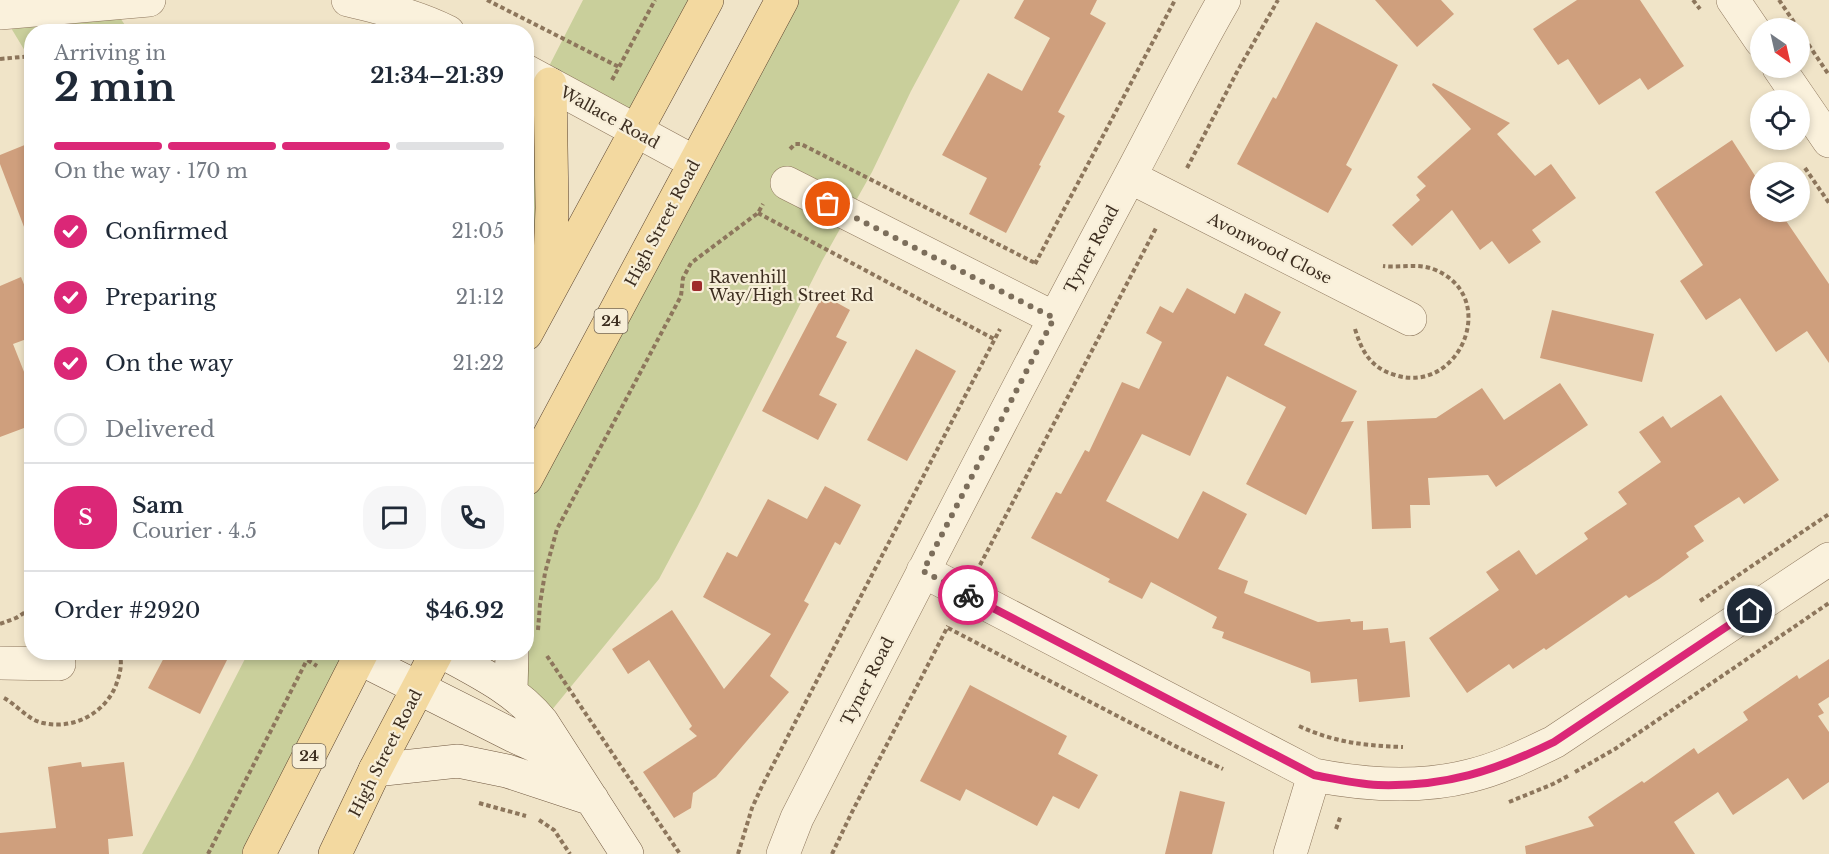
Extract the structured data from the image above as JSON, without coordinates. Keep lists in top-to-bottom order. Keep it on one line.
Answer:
{"streets":{"main road":["High Street Road","24"],"street":["Wallace Road","Avonwood Close","Tyner Road"]},"crossings":[["Wallace Road","High Street Road"],["Avonwood Close","Tyner Road"]],"places":{"transit":["Ravenhill Way/High Street Rd"]},"north":"bottom right","page":{"heading":["2 min","Arriving in","21:34–21:39"],"panel":["Sam","Courier · 4.5","Order #2920","$46.92"],"bar":"On the way · 170 m","list":[["Confirmed","21:05"],["Preparing","21:12"],["On the way","21:22"],"Delivered"],"round":"S"}}
